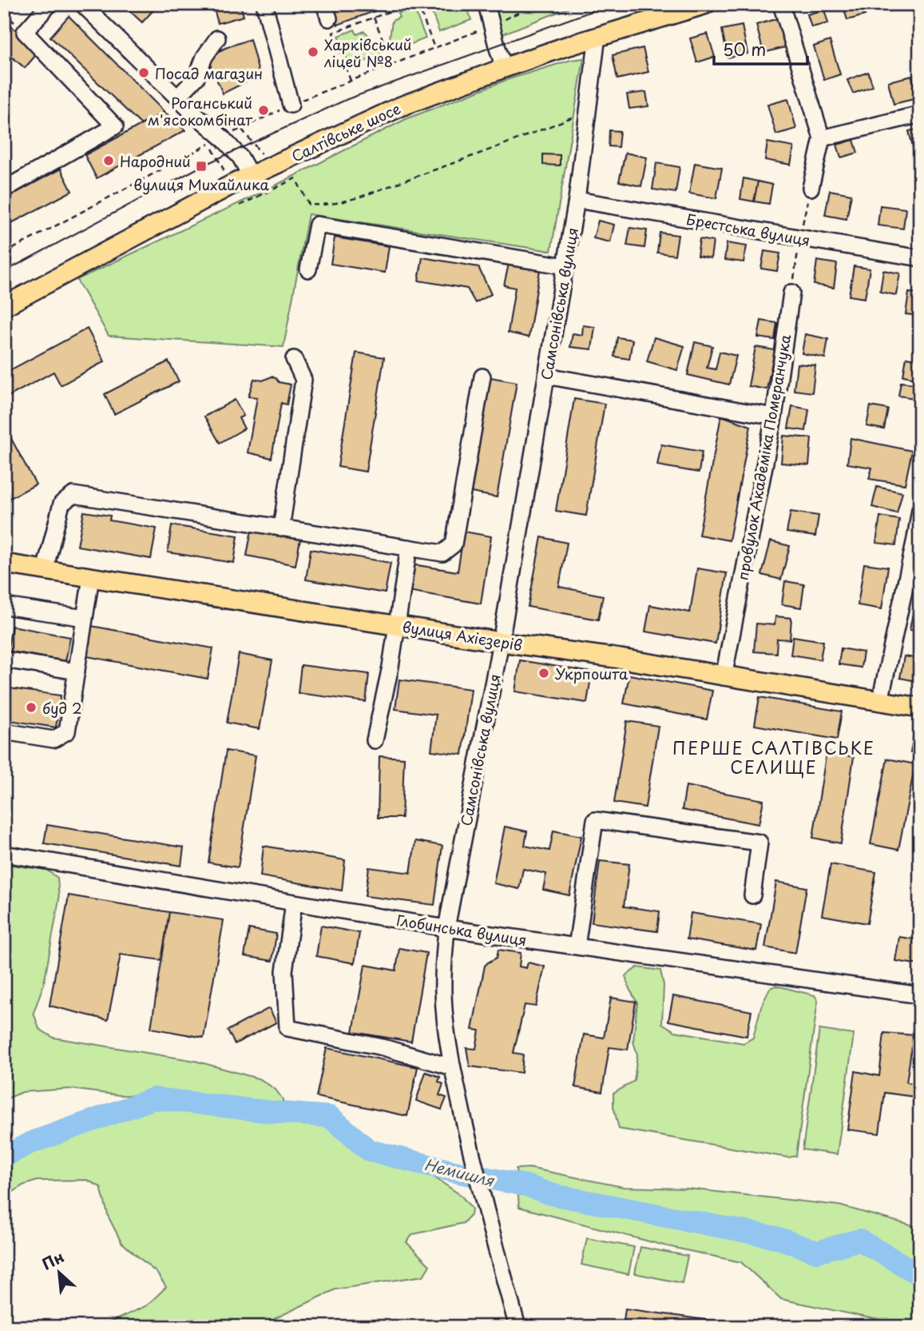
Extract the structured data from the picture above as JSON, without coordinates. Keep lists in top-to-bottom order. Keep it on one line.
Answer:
{"streets":{"main road":["Салтівське шосе","вулиця Ахієзерів"],"street":["Брестська вулиця","Самсонівська вулиця","провулок Академіка Померанчука","Глобинська вулиця"]},"crossings":[["Салтівське шосе","Самсонівська вулиця"],["Брестська вулиця","Самсонівська вулиця"],["Самсонівська вулиця","вулиця Ахієзерів"],["Самсонівська вулиця","Глобинська вулиця"],["провулок Академіка Померанчука","вулиця Ахієзерів"]],"districts":["ПЕРШЕ САЛТІВСЬКЕ СЕЛИЩЕ"],"water":["Немишля"],"places":{"other":["Харківський ліцей №8","Посад магазин","Роганський м'ясокомбінат","Народний","Укрпошта","буд 2"],"transit":["вулиця Михайлика"]},"scale_bar":"50 m","north":"top left"}
